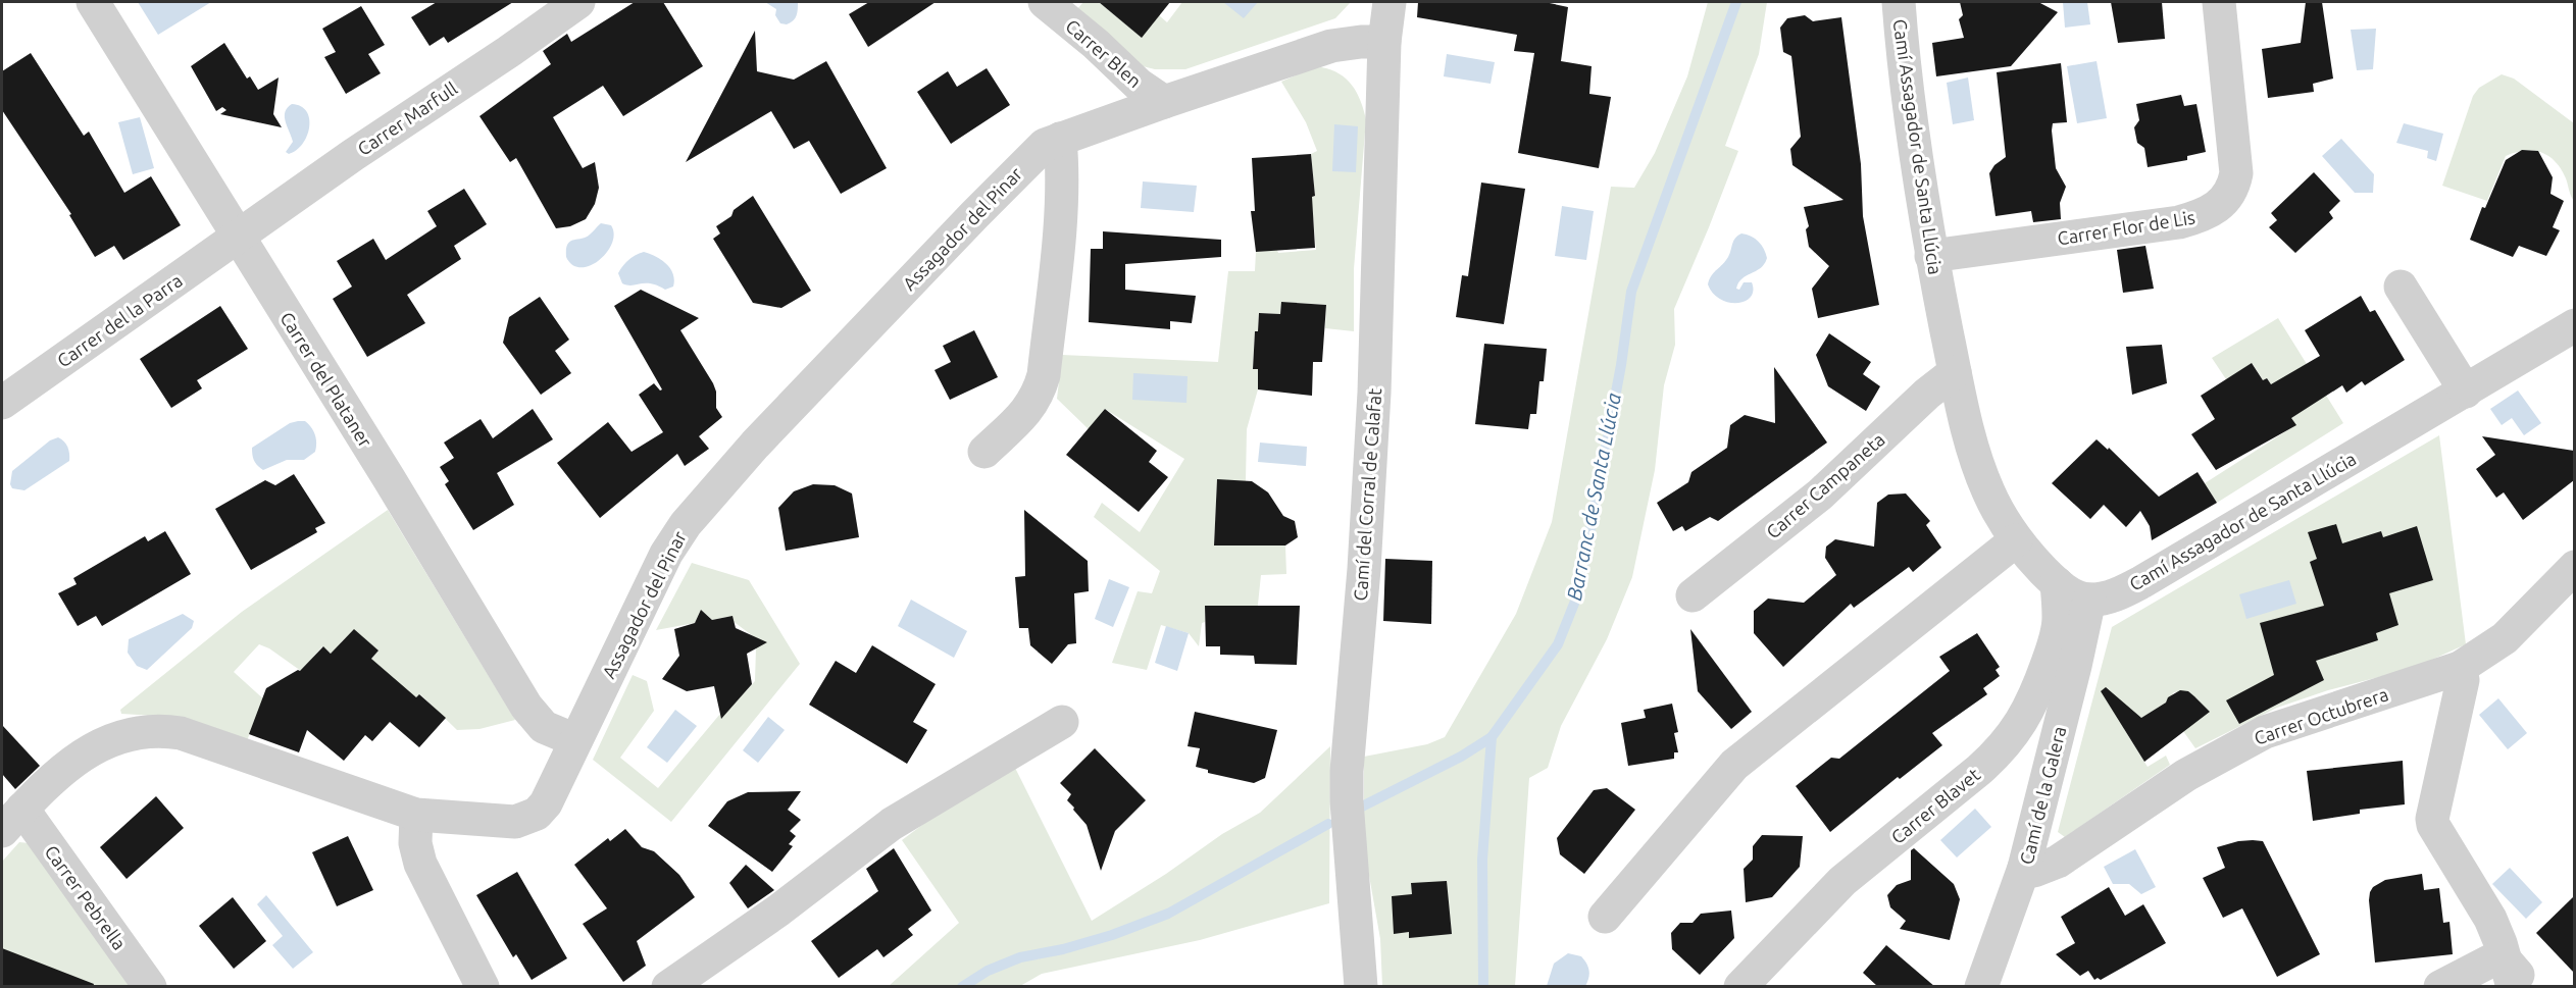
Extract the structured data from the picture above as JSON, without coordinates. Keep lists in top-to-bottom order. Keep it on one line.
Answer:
{"streets":{"street":["Carrer Blen","Carrer Marfull","Camí Assagador de Santa Llúcia","Carrer Flor de Lis","Assagador del Pinar","Carrer del la Parra","Carrer del Plataner","Carrer Campaneta","Camí del Corral de Calafat","Carrer Octubrera","Camí de la Galera","Carrer Blavet","Carrer Pebrella"]},"crossings":[["Carrer Blen","Assagador del Pinar"],["Carrer Marfull","Carrer del la Parra"],["Carrer Marfull","Carrer del Plataner"],["Camí Assagador de Santa Llúcia","Carrer Flor de Lis"],["Camí Assagador de Santa Llúcia","Carrer Campaneta"],["Camí Assagador de Santa Llúcia","Camí de la Galera"],["Camí Assagador de Santa Llúcia","Carrer Blavet"],["Assagador del Pinar","Carrer del Plataner"],["Assagador del Pinar","Camí del Corral de Calafat"],["Assagador del Pinar","Carrer Pebrella"],["Carrer del la Parra","Carrer del Plataner"],["Carrer Octubrera","Camí de la Galera"]],"water":["Barranc de Santa Llúcia"]}
